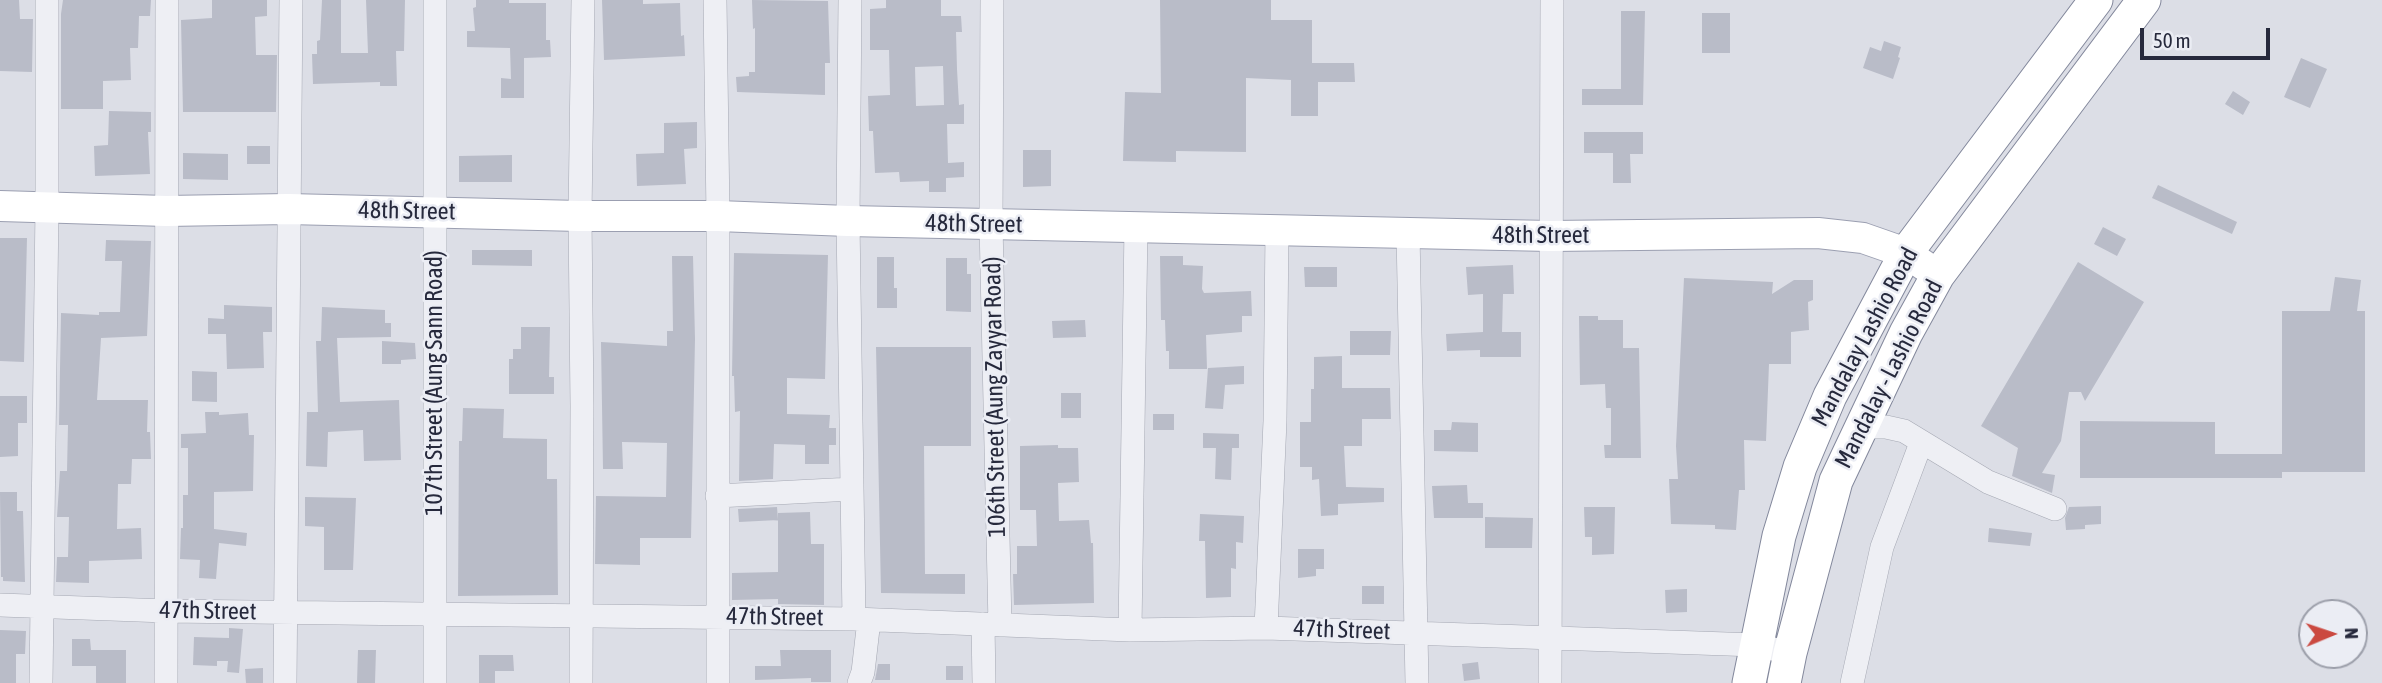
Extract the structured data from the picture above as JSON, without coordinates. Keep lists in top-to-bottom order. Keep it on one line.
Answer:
{"streets":{"highway":["Mandalay Lashio Road","Mandalay - Lashio Road"],"main road":["48th Street"],"street":["107th Street (Aung Sann Road)","106th Street (Aung Zayyar Road)","47th Street"]},"crossings":[["48th Street","Mandalay Lashio Road"],["48th Street","Mandalay - Lashio Road"],["48th Street","107th Street (Aung Sann Road)"],["48th Street","106th Street (Aung Zayyar Road)"],["Mandalay Lashio Road","47th Street"],["Mandalay - Lashio Road","47th Street"],["107th Street (Aung Sann Road)","47th Street"],["106th Street (Aung Zayyar Road)","47th Street"]],"scale_bar":"50 m","north":"right"}
